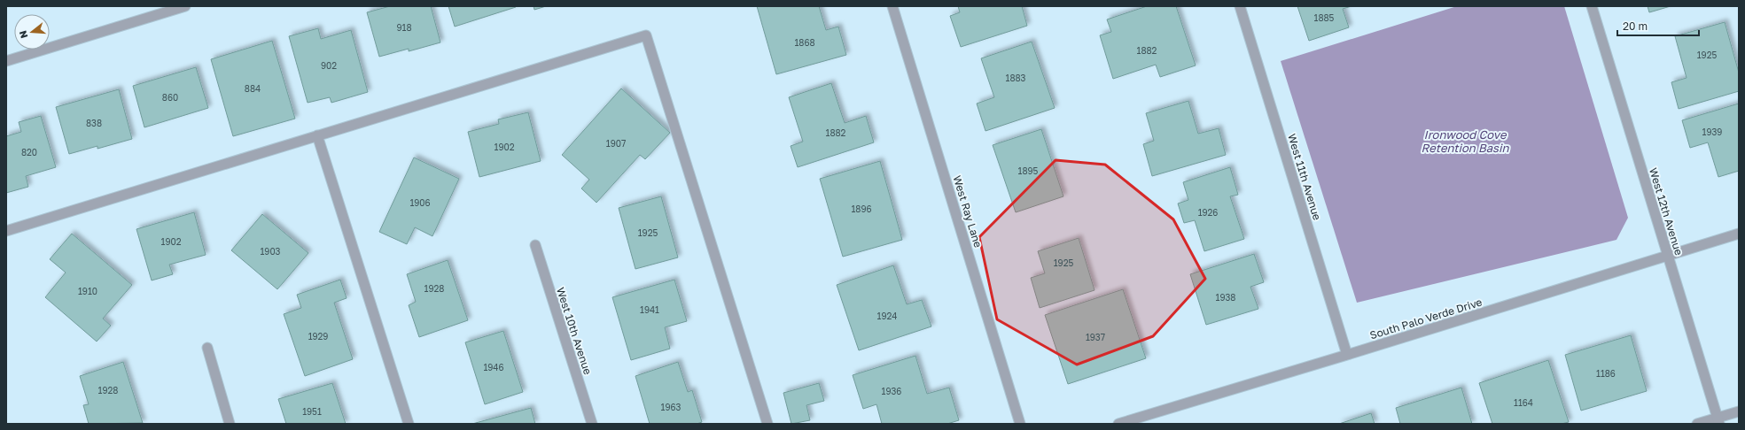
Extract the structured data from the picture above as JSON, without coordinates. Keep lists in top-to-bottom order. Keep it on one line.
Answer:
{"streets":{"street":["West 11th Avenue","West Ray Lane","West 12th Avenue","South Palo Verde Drive","West 10th Avenue"]},"crossings":[["West 11th Avenue","South Palo Verde Drive"],["West 12th Avenue","South Palo Verde Drive"]],"water":["Ironwood Cove Retention Basin"],"house_numbers":["1885","918","1868","1882","1925","902","1883","884","860","838","1939","1882","1907","1902","820","1895","1906","1896","1926","1925","1902","1903","1925","1928","1910","1938","1941","1924","1929","1937","1946","1186","1928","1936","1164","1963","1951"],"scale_bar":"20 m","north":"left"}
